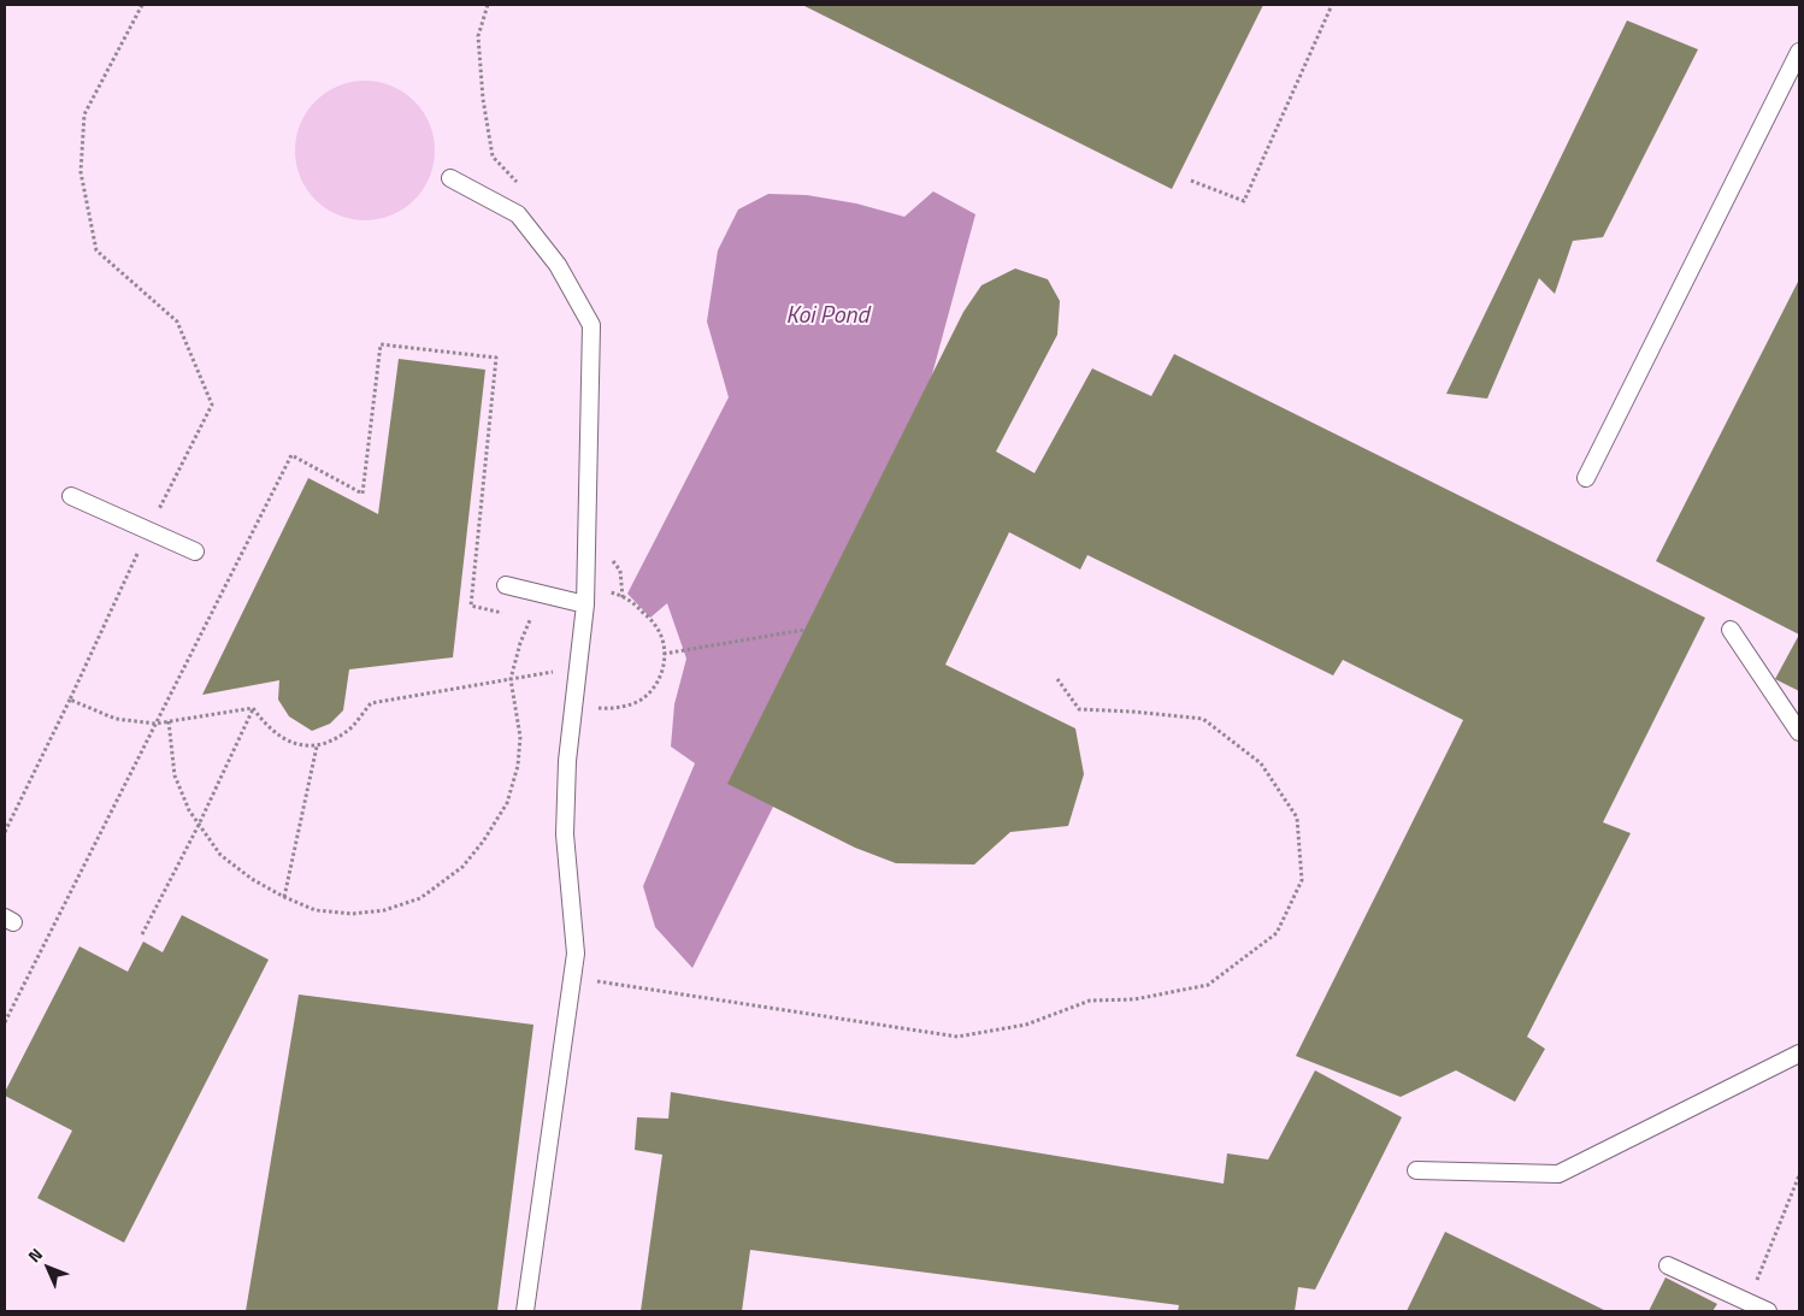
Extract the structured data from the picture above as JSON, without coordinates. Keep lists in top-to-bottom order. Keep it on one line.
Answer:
{"water":["Koi Pond"],"north":"top left"}
